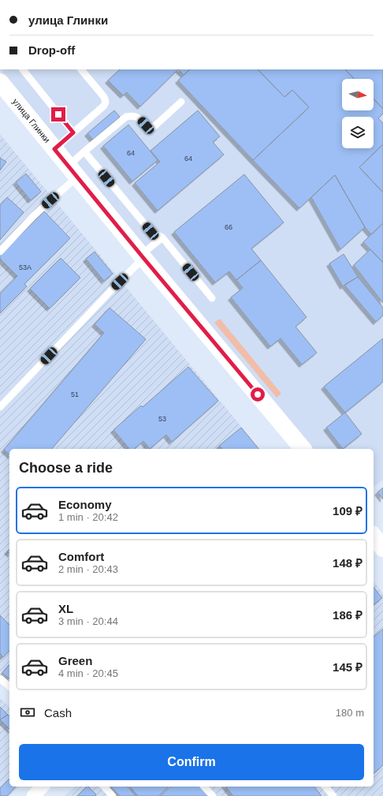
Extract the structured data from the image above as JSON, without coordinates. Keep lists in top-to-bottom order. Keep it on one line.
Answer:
{"streets":{"main road":["улица Глинки"]},"house_numbers":["64","64","66","53А","51","53"],"north":"right","page":{"banner":["улица Глинки","Drop-off"],"heading":"Choose a ride","list":[{"name":"Economy","note":"1 min · 20:42","value":"109 ₽"},{"name":"Comfort","note":"2 min · 20:43","value":"148 ₽"},{"name":"XL","note":"3 min · 20:44","value":"186 ₽"},{"name":"Green","note":"4 min · 20:45","value":"145 ₽"}],"pay":["Cash","180 m"],"buttons":"Confirm"}}
